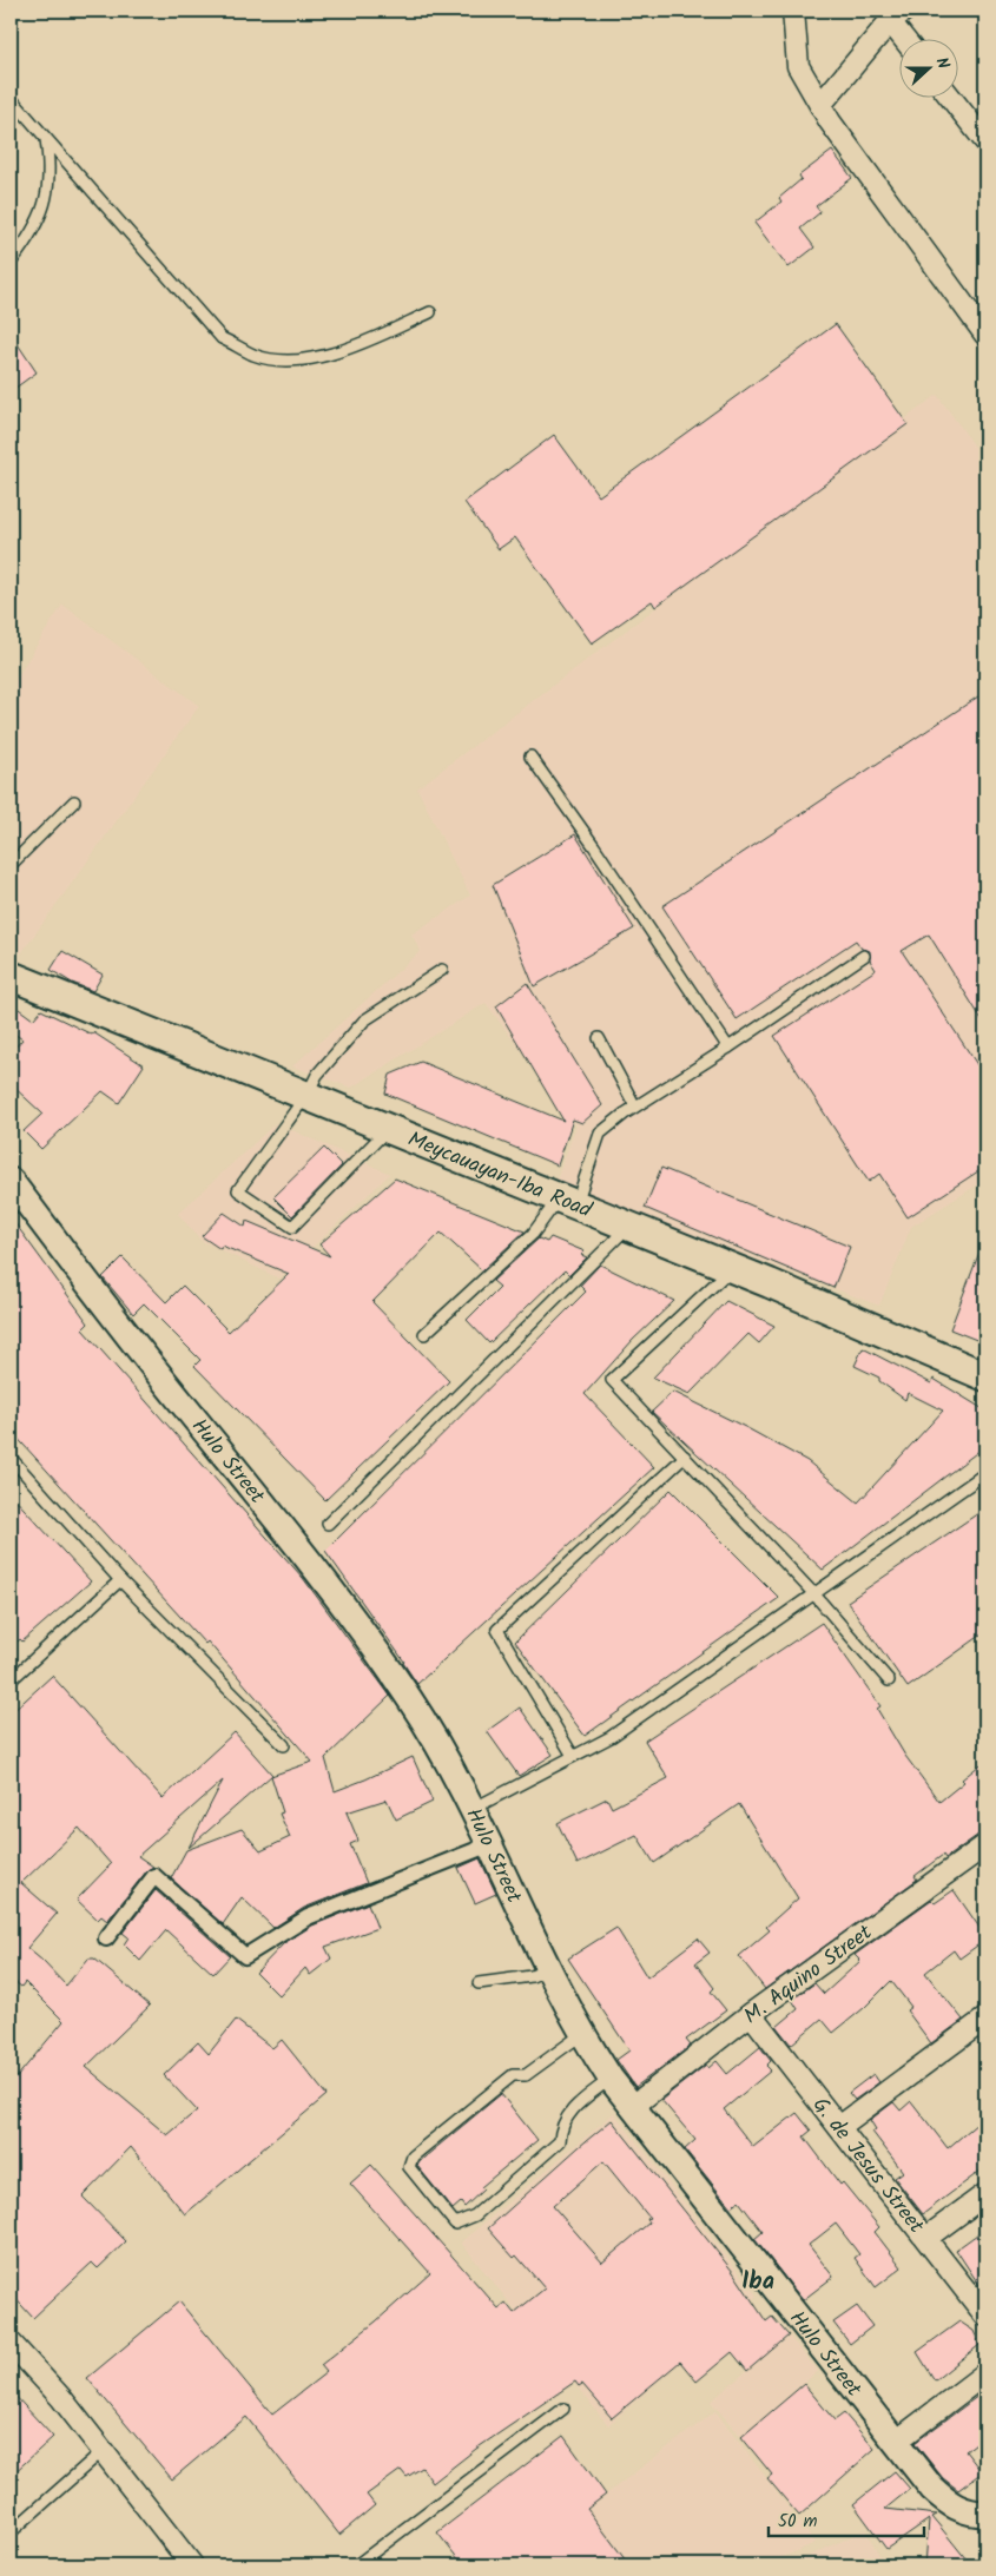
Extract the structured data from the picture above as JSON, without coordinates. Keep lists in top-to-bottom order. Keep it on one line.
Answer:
{"streets":{"main road":["Meycauayan-Iba Road"],"street":["Hulo Street","M. Aquino Street","G. de Jesus Street"]},"crossings":[["Hulo Street","M. Aquino Street"],["M. Aquino Street","G. de Jesus Street"]],"districts":["Iba"],"scale_bar":"50 m","north":"right"}
